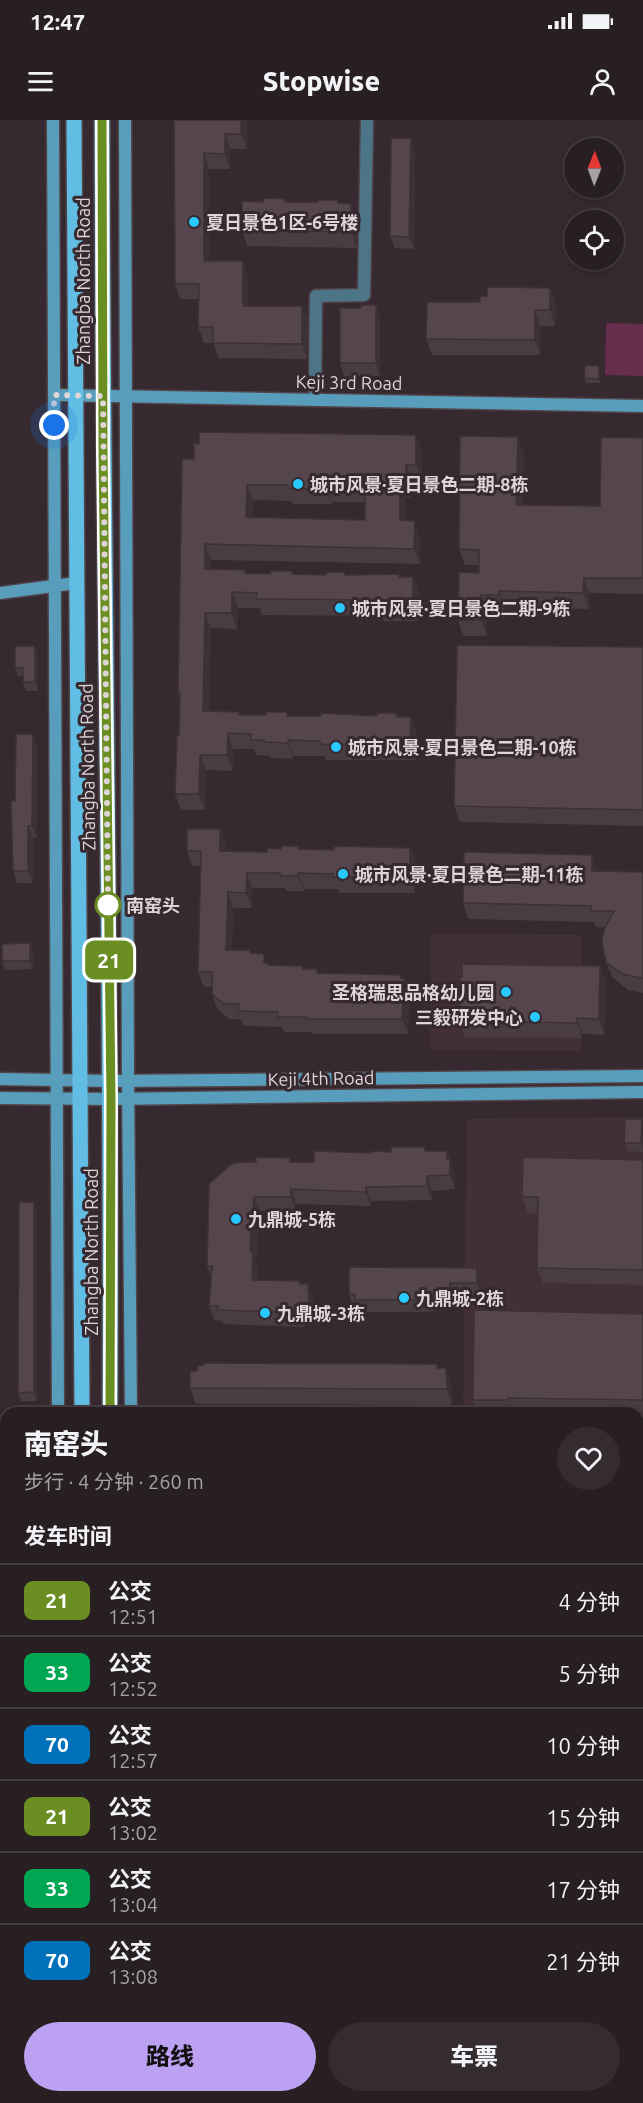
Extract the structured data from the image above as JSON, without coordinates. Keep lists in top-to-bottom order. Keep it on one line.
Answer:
{"streets":{"main road":["Zhangba North Road","Keji 3rd Road","Keji 4th Road"]},"crossings":[["Zhangba North Road","Keji 3rd Road"],["Zhangba North Road","Keji 4th Road"]],"places":["夏日景色1区-6号楼","城市风景·夏日景色二期-8栋","城市风景·夏日景色二期-9栋","城市风景·夏日景色二期-10栋","城市风景·夏日景色二期-11栋","南窑头","圣格瑞思品格幼儿园","三毅研发中心","九鼎城-5栋","九鼎城-2栋","九鼎城-3栋"],"lines":["bus line 21"],"north":"top","page":{"status":"12:47","header":"Stopwise","on_map":"21","heading":[["南窑头","步行 · 4 分钟 · 260 m"],"发车时间"],"list":[{"mark":"21","name":"公交","note":"12:51","value":"4 分钟"},{"mark":"33","name":"公交","note":"12:52","value":"5 分钟"},{"mark":"70","name":"公交","note":"12:57","value":"10 分钟"},{"mark":"21","name":"公交","note":"13:02","value":"15 分钟"},{"mark":"33","name":"公交","note":"13:04","value":"17 分钟"},{"mark":"70","name":"公交","note":"13:08","value":"21 分钟"}],"buttons":["路线","车票"]}}
